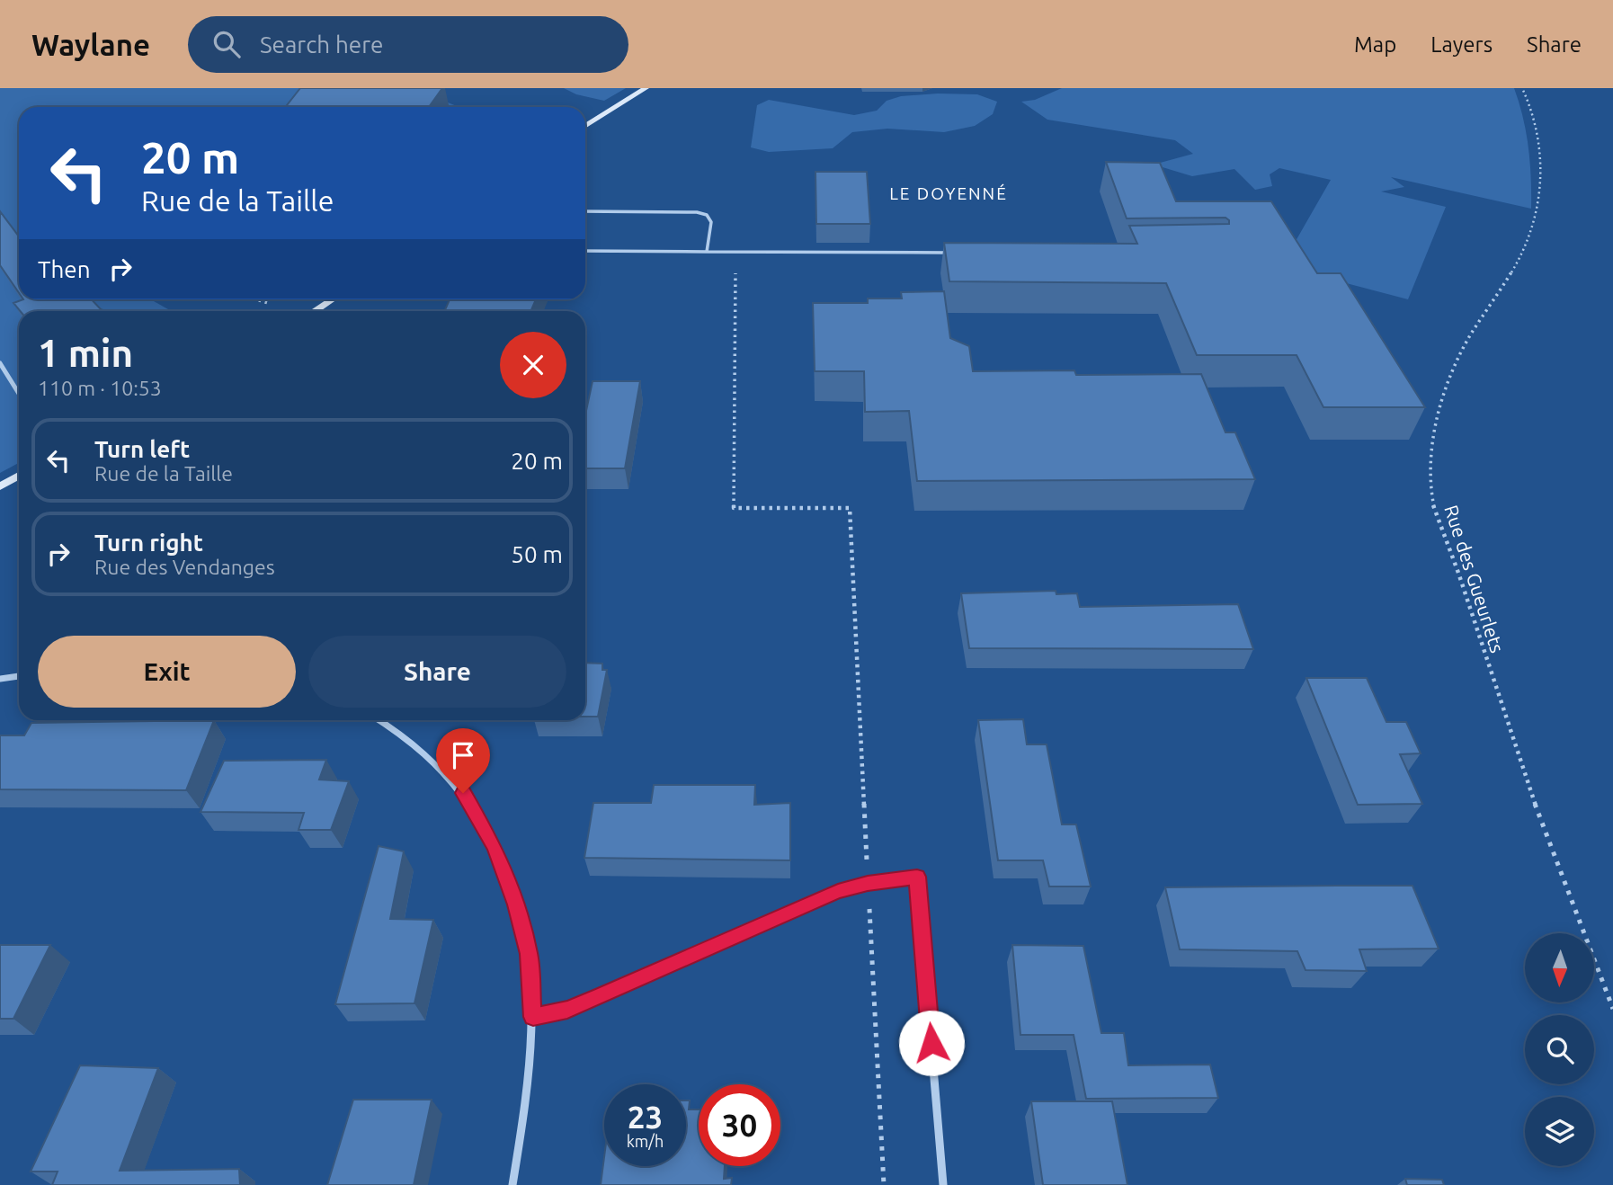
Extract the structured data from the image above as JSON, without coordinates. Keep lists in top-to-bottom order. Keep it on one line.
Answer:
{"streets":{"path":["Rue des Gueurlets"]},"districts":["LE DOYENNÉ"],"north":"bottom","page":{"header":"Waylane","search":"Search here","nav":["Map","Layers","Share"],"turn":["20 m","Rue de la Taille"],"then":"Then","heading":["1 min","110 m · 10:53"],"list":[{"name":"Turn left","note":"Rue de la Taille","value":"20 m"},{"name":"Turn right","note":"Rue des Vendanges","value":"50 m"}],"buttons":["Exit","Share"],"speed":"23 km/h","limit":"30"}}
